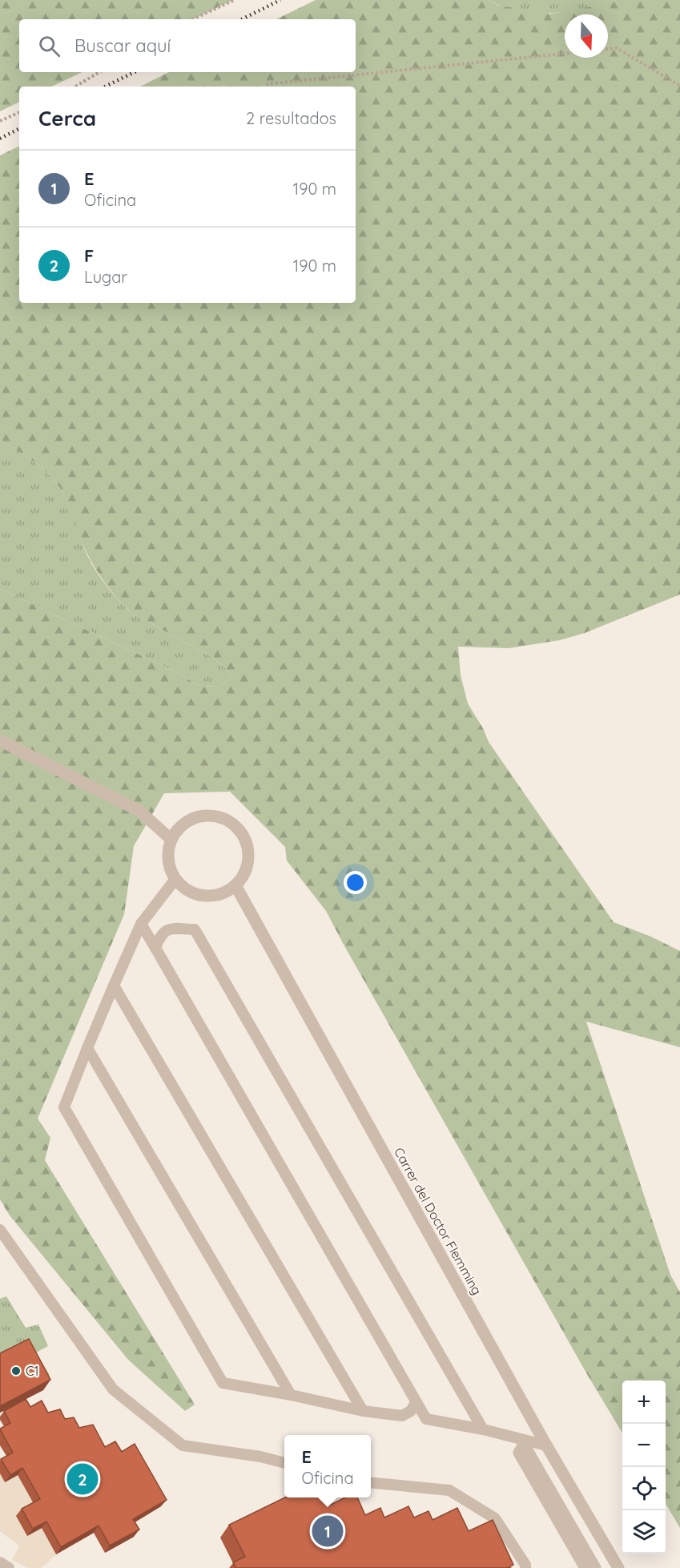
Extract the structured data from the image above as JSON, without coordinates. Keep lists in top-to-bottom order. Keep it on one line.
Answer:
{"streets":{"street":["Carrer del Doctor Flemming"]},"places":["C1"],"north":"bottom","page":{"search":"Buscar aquí","heading":["Cerca","2 resultados"],"list":[{"mark":"1","name":"E","note":"Oficina","value":"190 m"},{"mark":"2","name":"F","note":"Lugar","value":"190 m"}],"map_buttons":["+","−"],"popup":["E","Oficina"],"pins":["2","1"]}}
